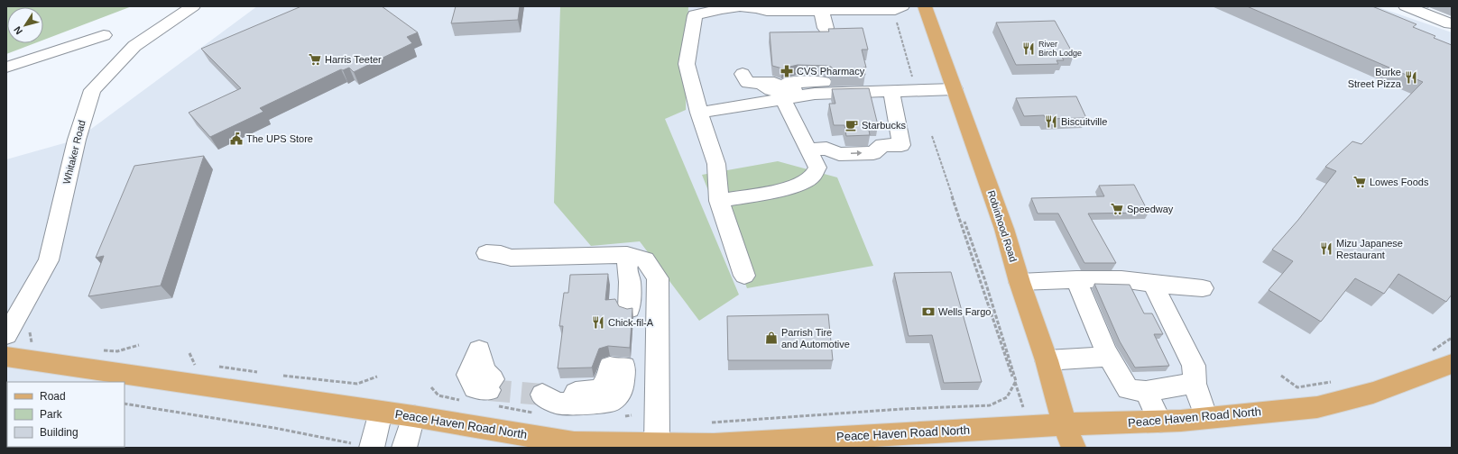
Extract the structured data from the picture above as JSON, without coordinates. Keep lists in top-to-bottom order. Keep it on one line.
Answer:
{"streets":{"main road":["Robinhood Road","Peace Haven Road North"],"street":["Whitaker Road"]},"crossings":[["Robinhood Road","Peace Haven Road North"]],"places":{"restaurant":["River Birch Lodge","Burke Street Pizza","Biscuitville","Mizu Japanese Restaurant","Chick-fil-A"],"supermarket":["Harris Teeter","Lowes Foods","Speedway"],"pharmacy":["CVS Pharmacy"],"cafe":["Starbucks"],"public building":["The UPS Store"],"bank":["Wells Fargo"],"shop":["Parrish Tire and Automotive"]},"legend":["Road","Park","Building"],"north":"bottom left"}
